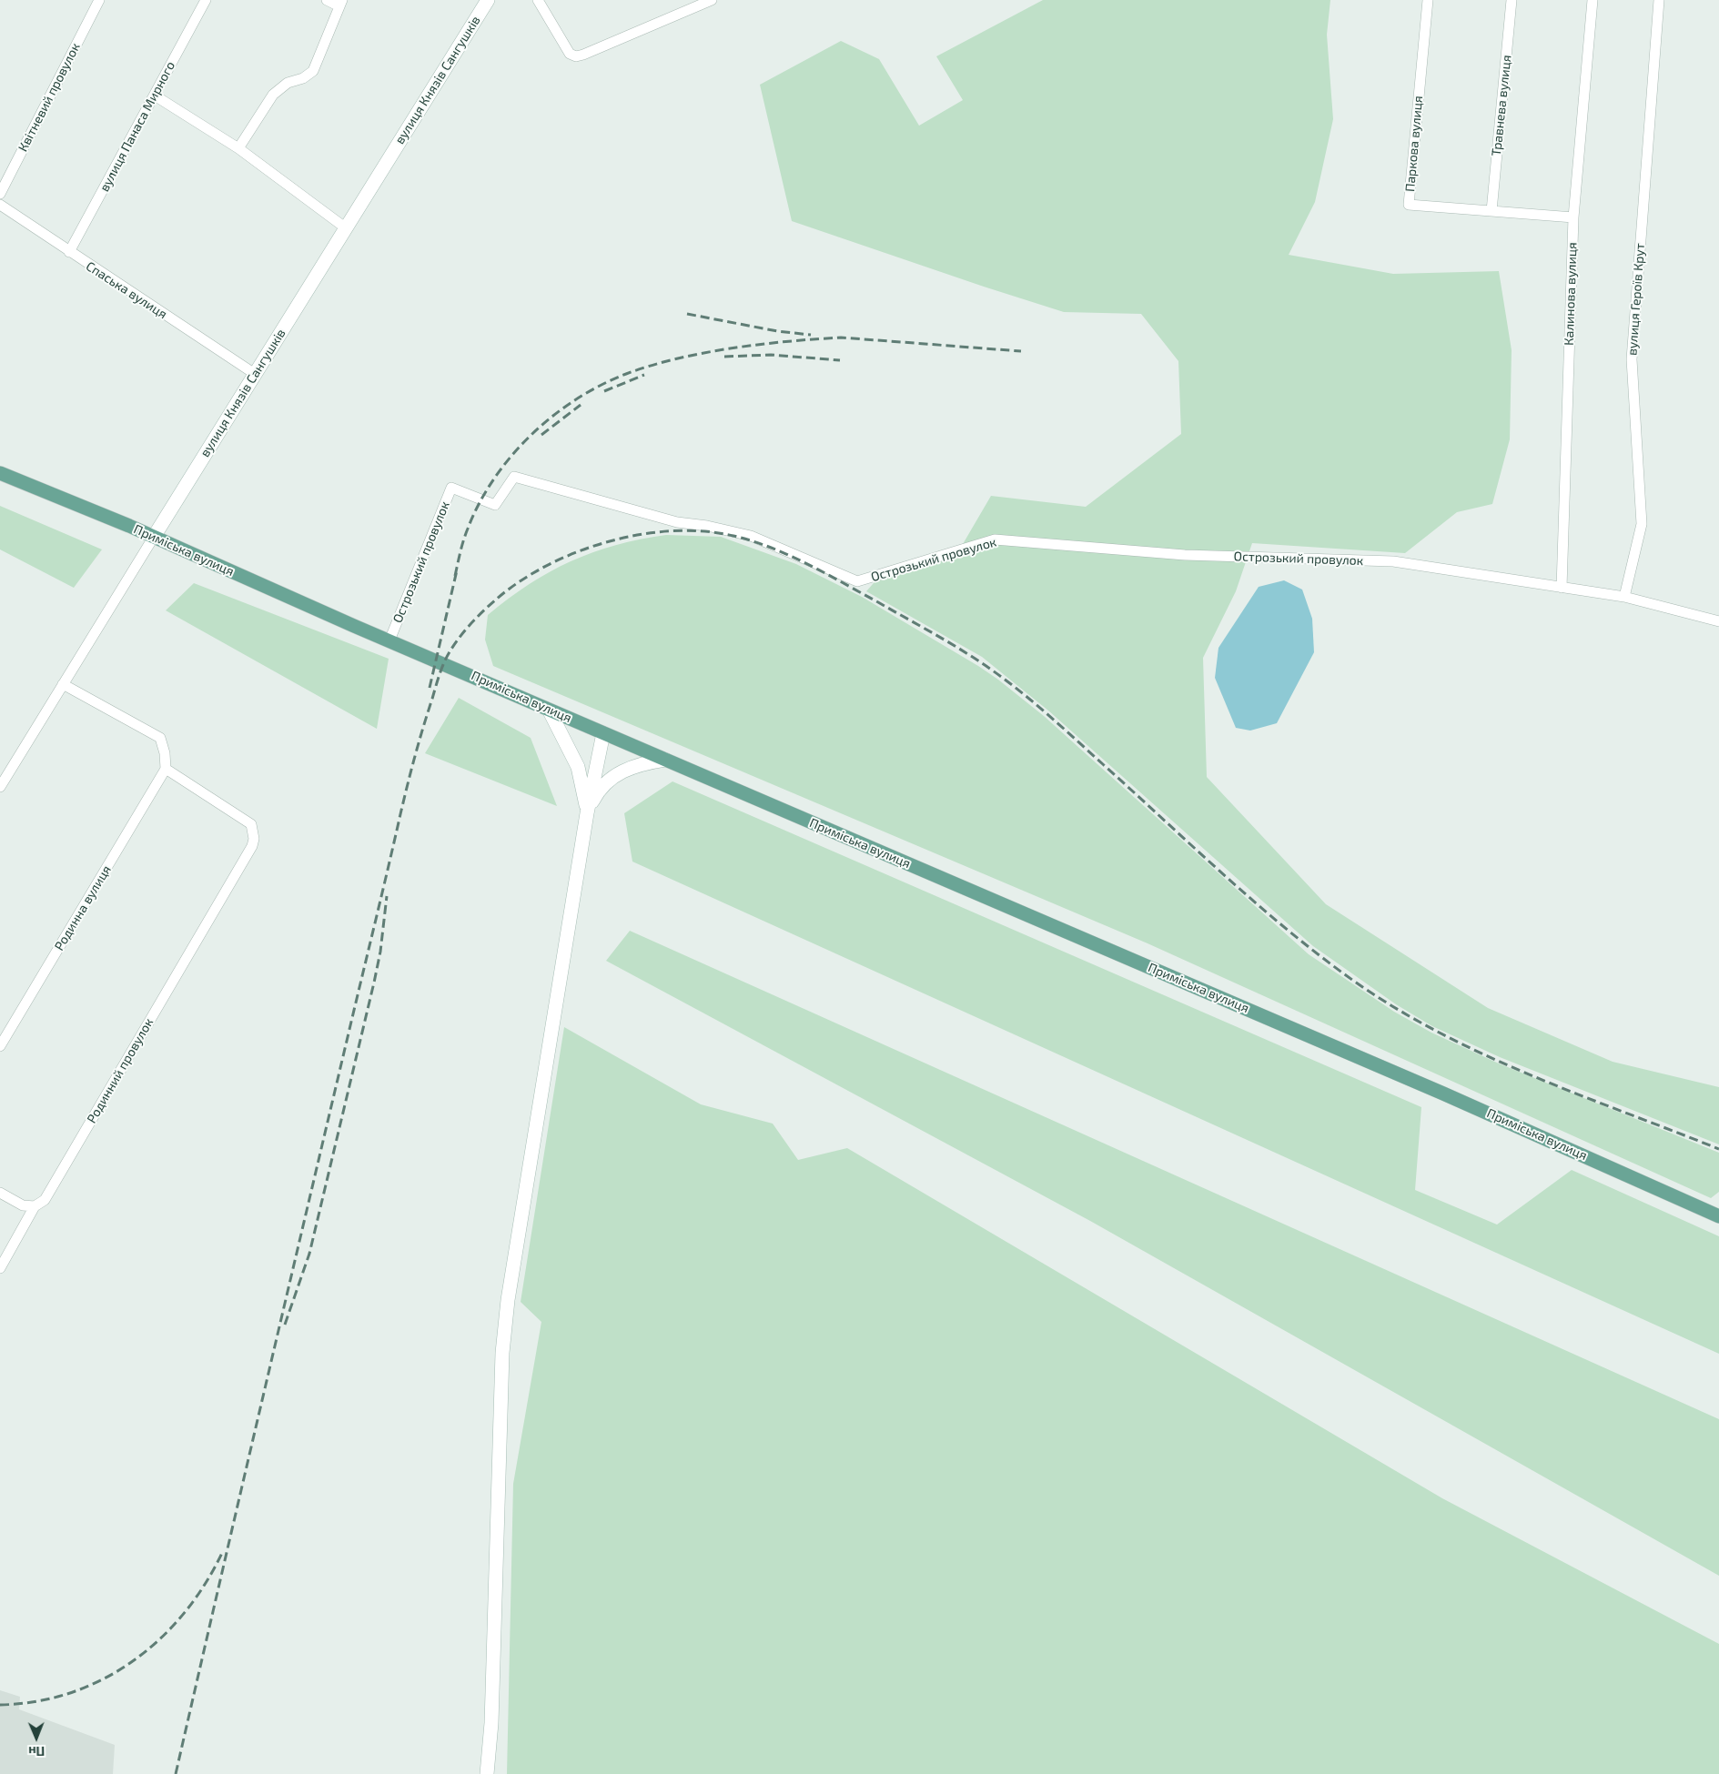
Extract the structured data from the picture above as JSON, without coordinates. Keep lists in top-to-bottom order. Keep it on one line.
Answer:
{"streets":{"main road":["вулиця Князів Сангушків","Приміська вулиця"],"street":["Квітневий провулок","Травнева вулиця","вулиця Панаса Мирного","Паркова вулиця","Спаська вулиця","Калинова вулиця","вулиця Героїв Крут","Острозький провулок","Родинна вулиця","Родинний провулок"]},"crossings":[["вулиця Князів Сангушків","Спаська вулиця"],["вулиця Князів Сангушків","Приміська вулиця"],["Травнева вулиця","Паркова вулиця"],["вулиця Панаса Мирного","Спаська вулиця"],["Паркова вулиця","Калинова вулиця"],["Калинова вулиця","Острозький провулок"],["вулиця Героїв Крут","Острозький провулок"],["Приміська вулиця","Острозький провулок"],["Родинна вулиця","Родинний провулок"]],"north":"bottom"}
